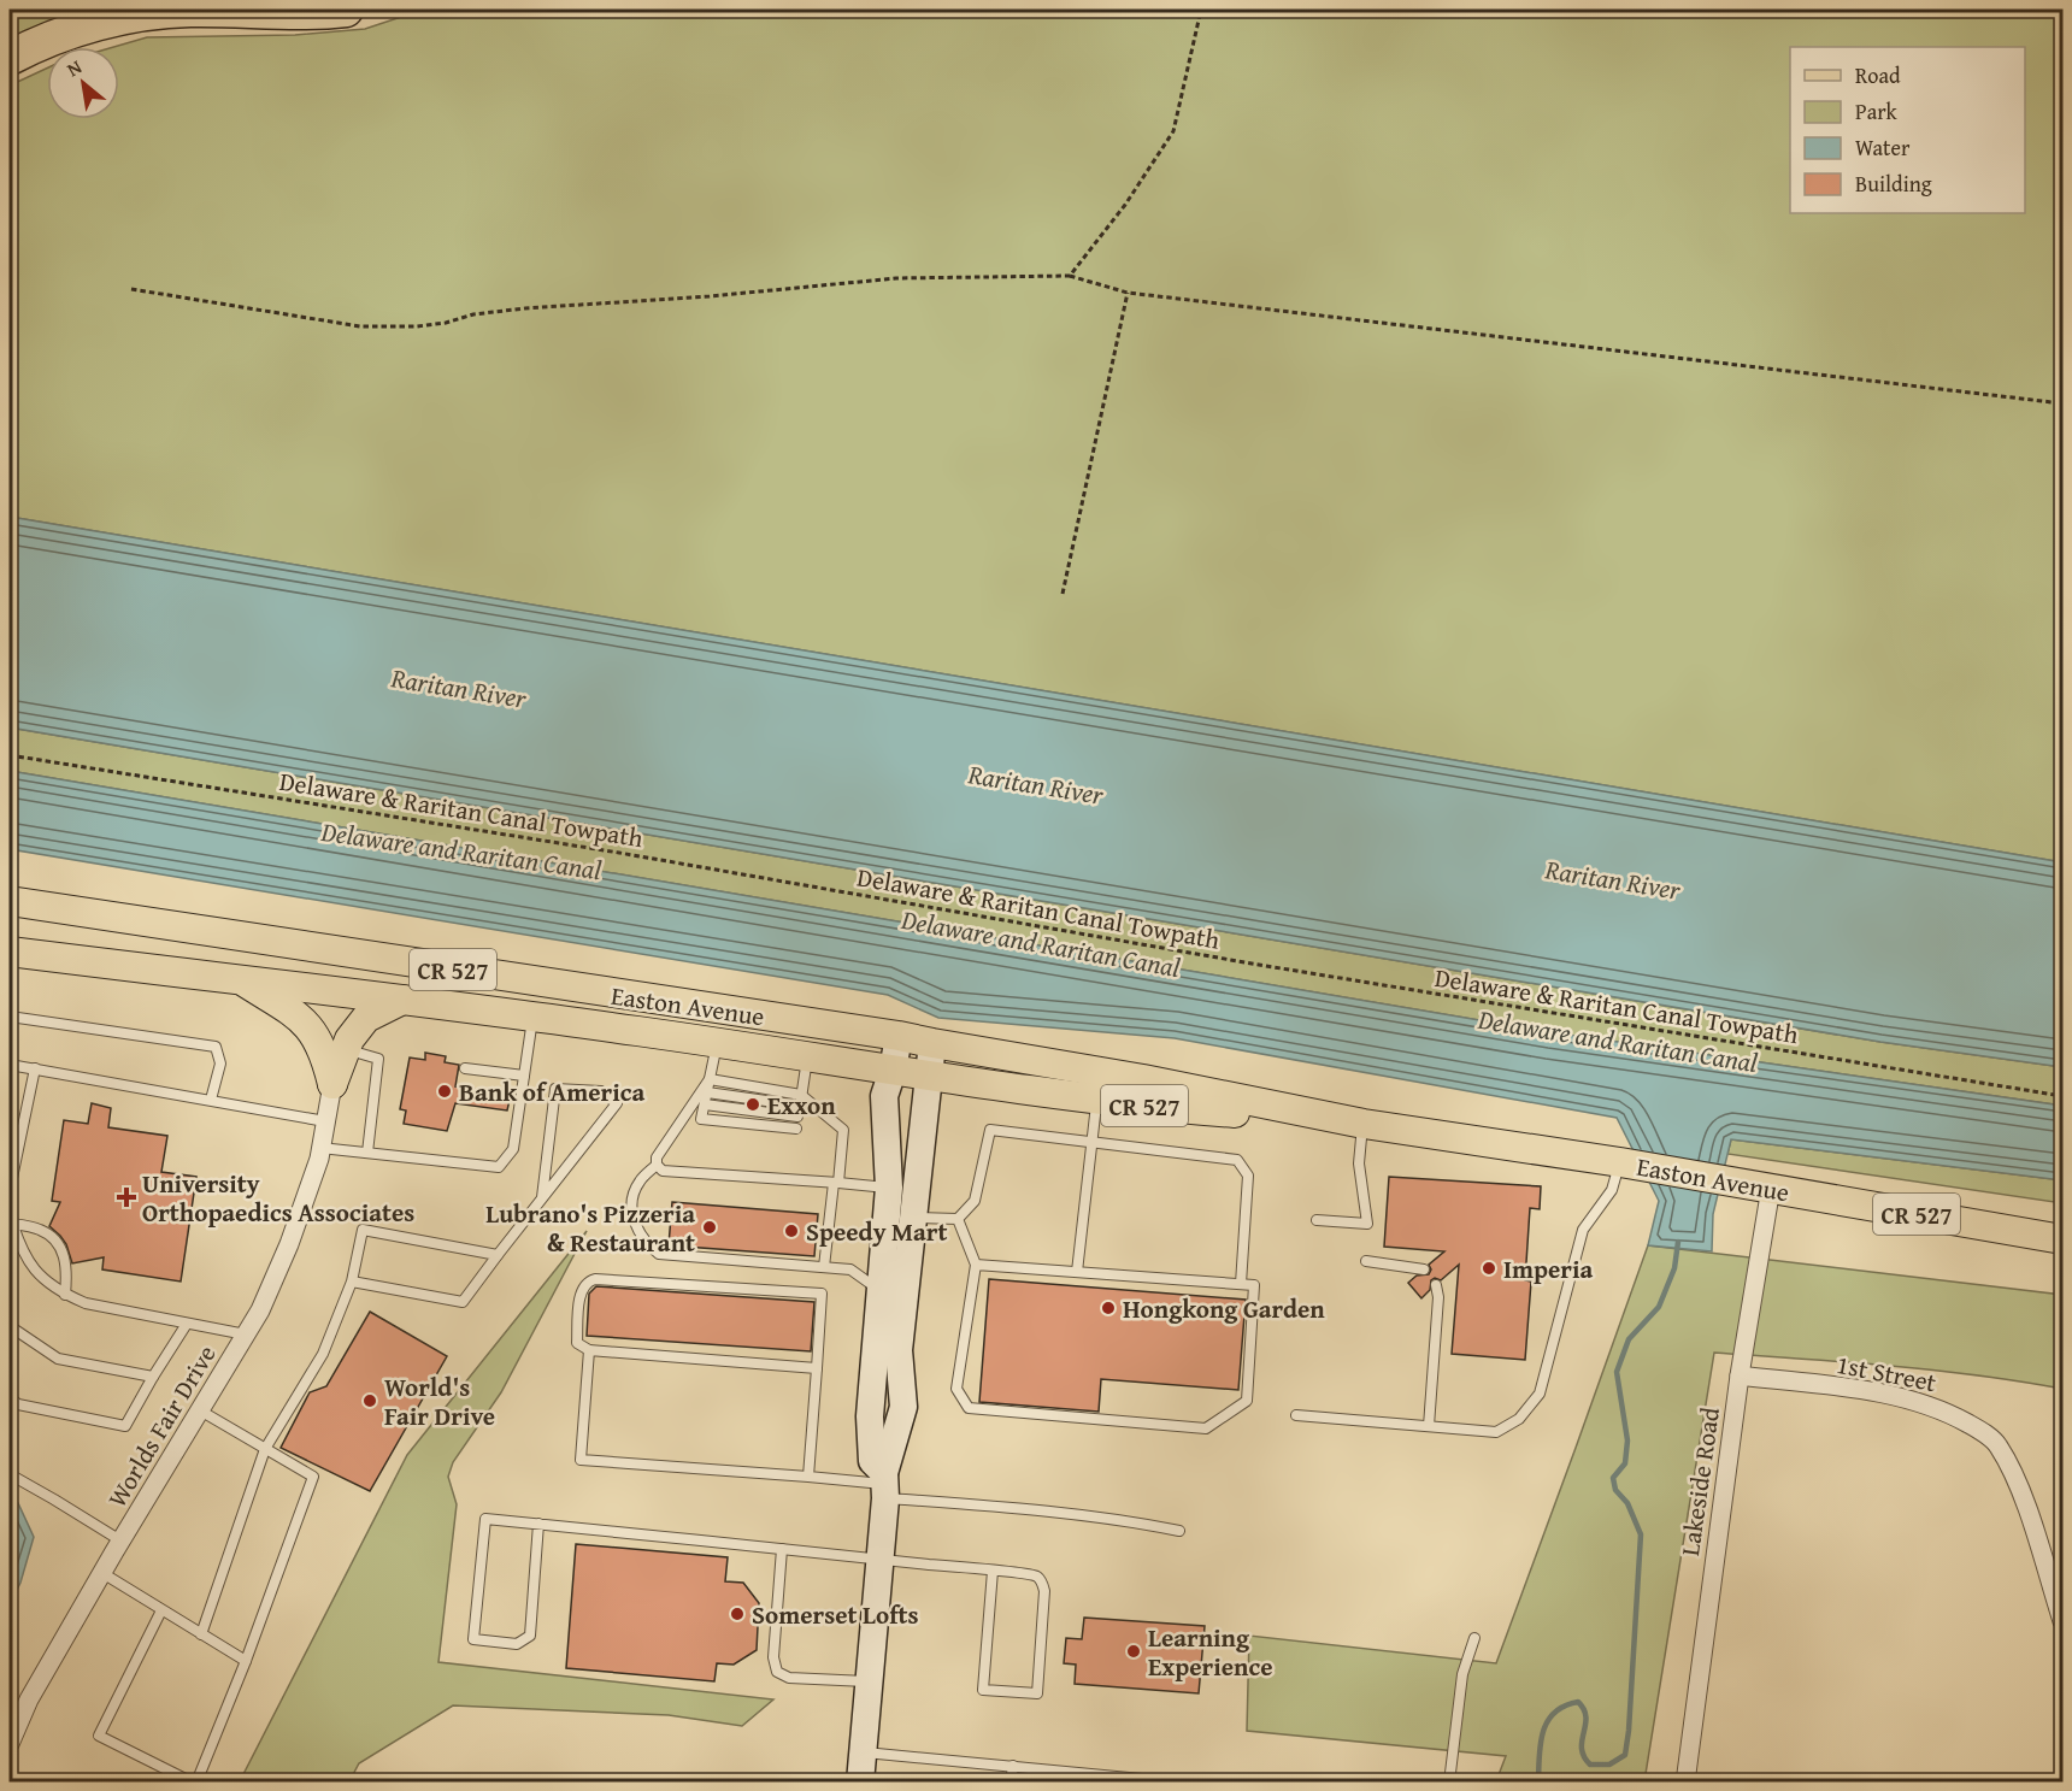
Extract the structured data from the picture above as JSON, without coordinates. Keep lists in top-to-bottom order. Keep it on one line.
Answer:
{"streets":{"main road":["CR 527","Easton Avenue"],"street":["1st Street","Worlds Fair Drive","Lakeside Road"],"path":["Delaware & Raritan Canal Towpath"]},"crossings":[["Easton Avenue","Lakeside Road"],["1st Street","Lakeside Road"]],"water":["Raritan River","Delaware and Raritan Canal"],"places":{"other":["Bank of America","Exxon","Lubrano's Pizzeria & Restaurant","Speedy Mart","Imperia","Hongkong Garden","World's Fair Drive","Somerset Lofts","Learning Experience"],"health":["University Orthopaedics Associates"]},"legend":["Road","Park","Water","Building"],"north":"top left"}
